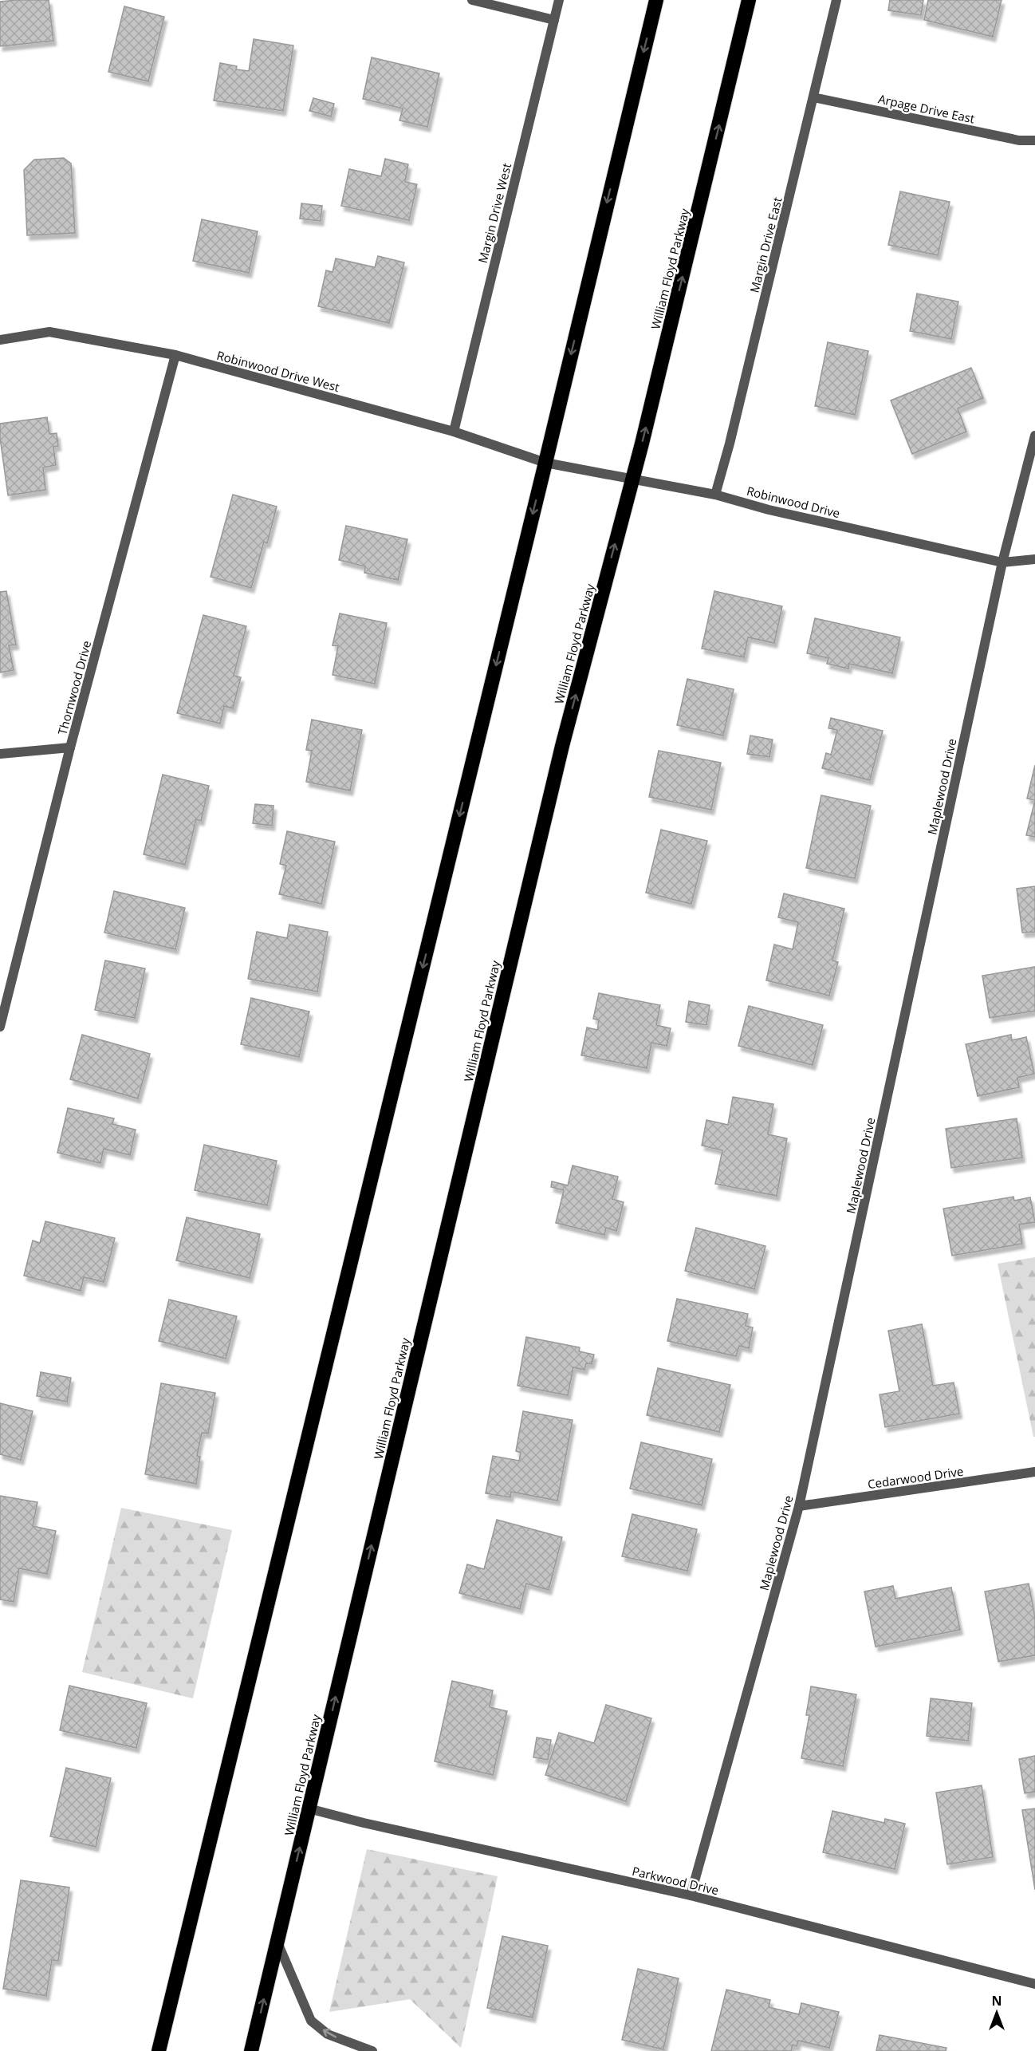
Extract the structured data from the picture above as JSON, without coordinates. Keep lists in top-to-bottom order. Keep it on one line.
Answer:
{"streets":{"highway":["William Floyd Parkway"],"street":["Arpage Drive East","Margin Drive West","Margin Drive East","Robinwood Drive West","Robinwood Drive","Thornwood Drive","Maplewood Drive","Cedarwood Drive","Parkwood Drive"]},"crossings":[["Arpage Drive East","Margin Drive East"],["Margin Drive West","Robinwood Drive West"],["Margin Drive East","Robinwood Drive"],["William Floyd Parkway","Robinwood Drive"],["William Floyd Parkway","Parkwood Drive"],["Robinwood Drive West","Robinwood Drive"],["Robinwood Drive West","Thornwood Drive"],["Robinwood Drive","Maplewood Drive"],["Maplewood Drive","Cedarwood Drive"],["Maplewood Drive","Parkwood Drive"]],"north":"top"}
